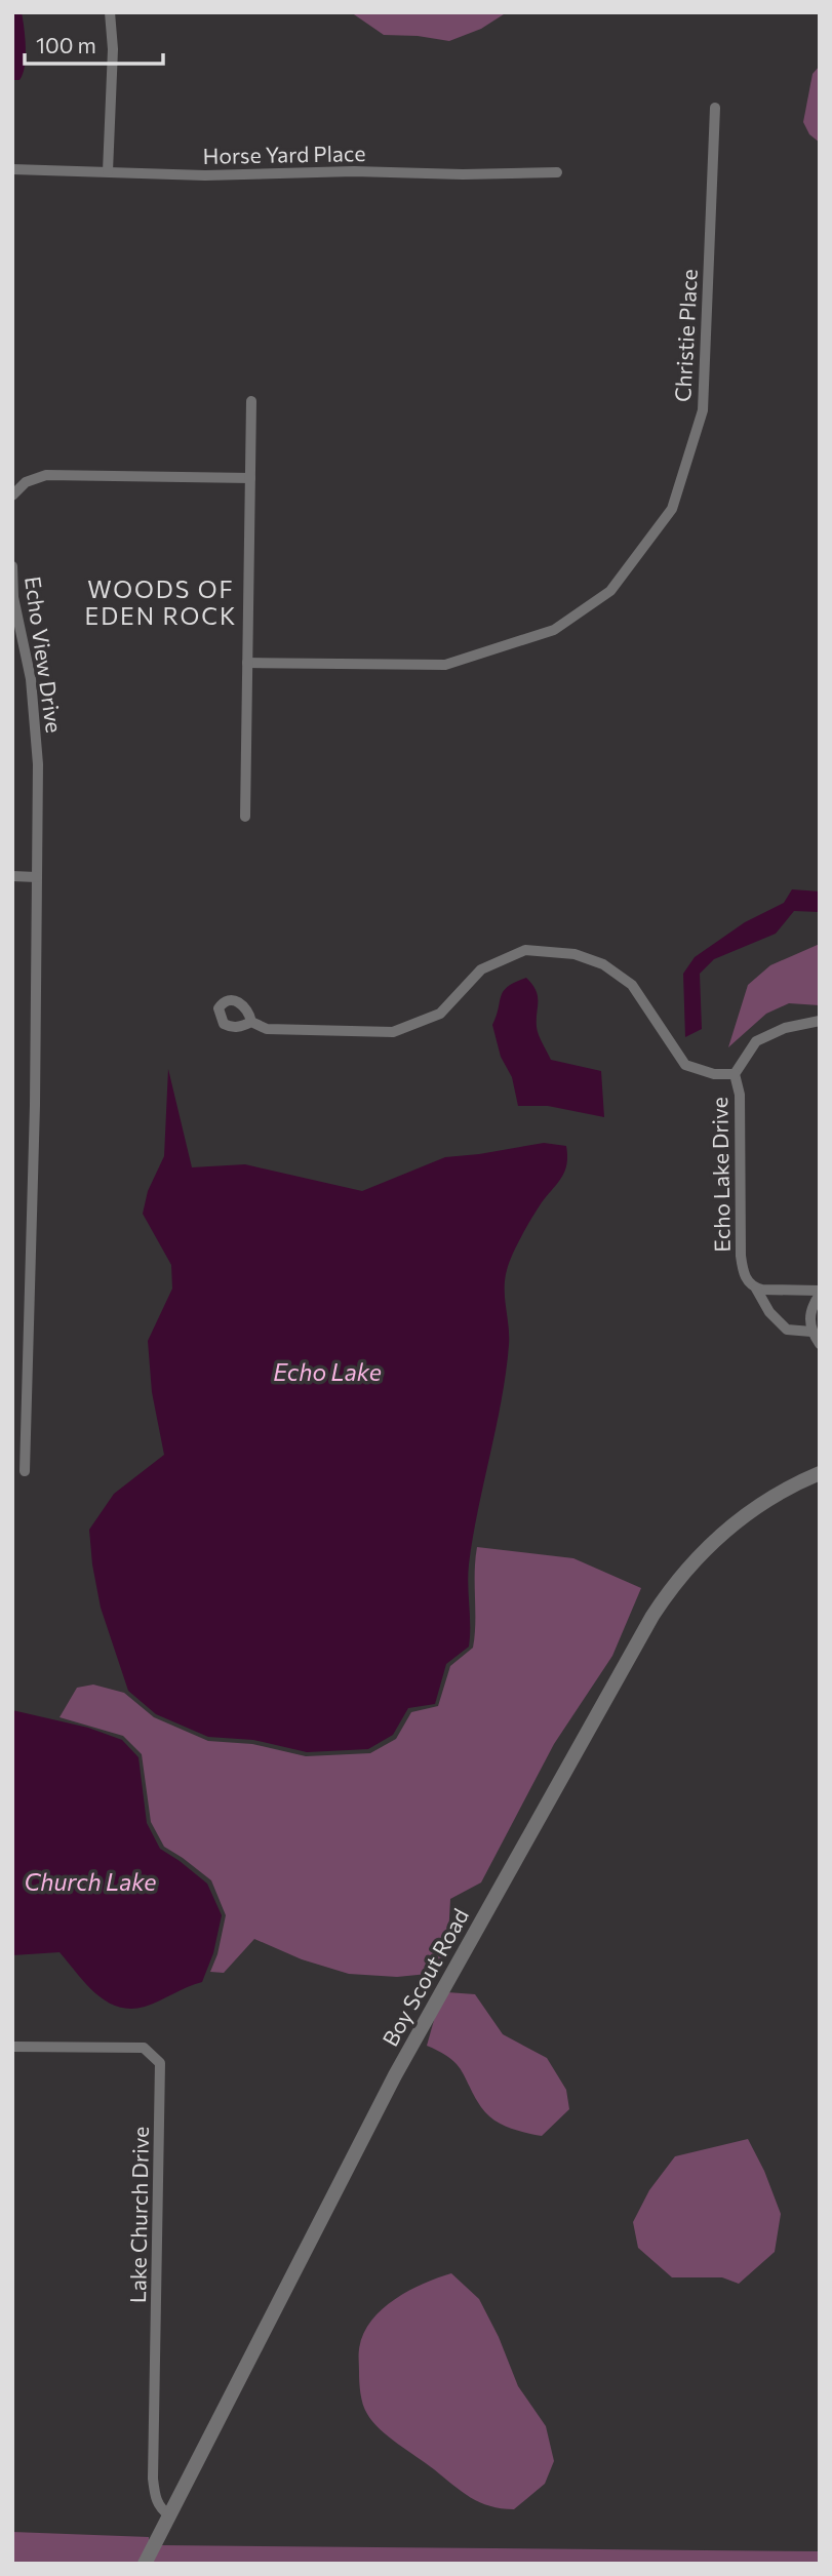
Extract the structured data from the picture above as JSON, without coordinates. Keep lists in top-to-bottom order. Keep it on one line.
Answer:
{"streets":{"street":["Horse Yard Place","Christie Place","Echo View Drive","Echo Lake Drive","Boy Scout Road","Lake Church Drive"]},"crossings":[["Boy Scout Road","Lake Church Drive"]],"districts":["WOODS OF EDEN ROCK"],"water":["Echo Lake","Church Lake"],"scale_bar":"100 m"}
